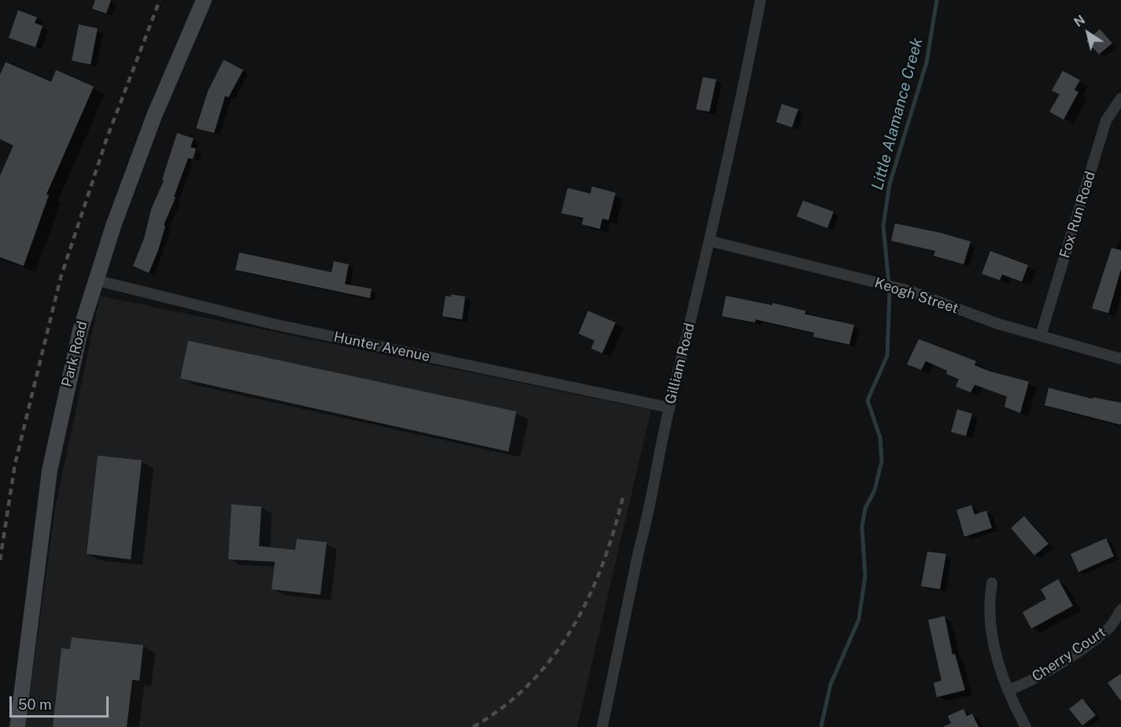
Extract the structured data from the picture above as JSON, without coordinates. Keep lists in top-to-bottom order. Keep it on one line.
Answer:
{"streets":{"street":["Fox Run Road","Keogh Street","Hunter Avenue","Park Road","Gilliam Road","Cherry Court"]},"crossings":[["Fox Run Road","Keogh Street"],["Keogh Street","Gilliam Road"],["Hunter Avenue","Park Road"],["Hunter Avenue","Gilliam Road"]],"water":["Little Alamance Creek"],"scale_bar":"50 m","north":"top left"}
